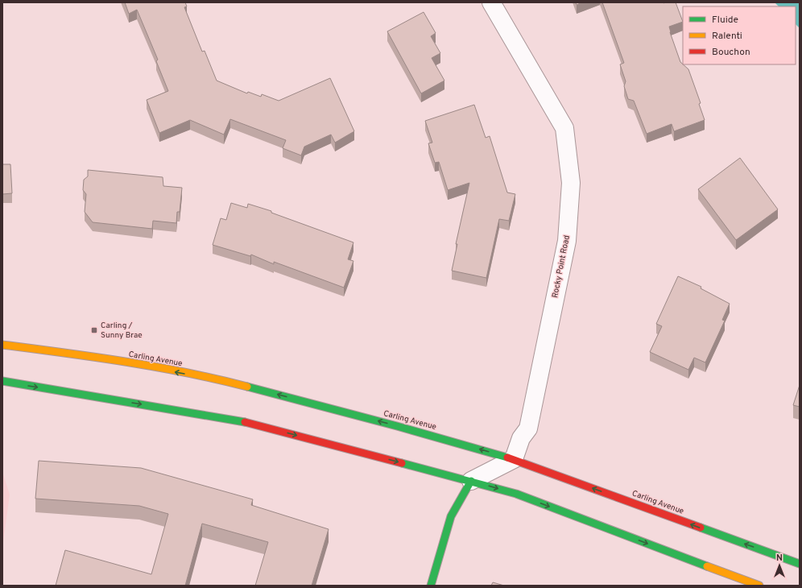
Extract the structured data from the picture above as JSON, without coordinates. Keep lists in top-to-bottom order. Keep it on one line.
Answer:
{"streets":{"main road":["Carling Avenue"],"street":["Rocky Point Road"]},"crossings":[["Rocky Point Road","Carling Avenue"]],"places":{"transit":["Carling / Sunny Brae"]},"legend":["Fluide","Ralenti","Bouchon"],"north":"top"}
